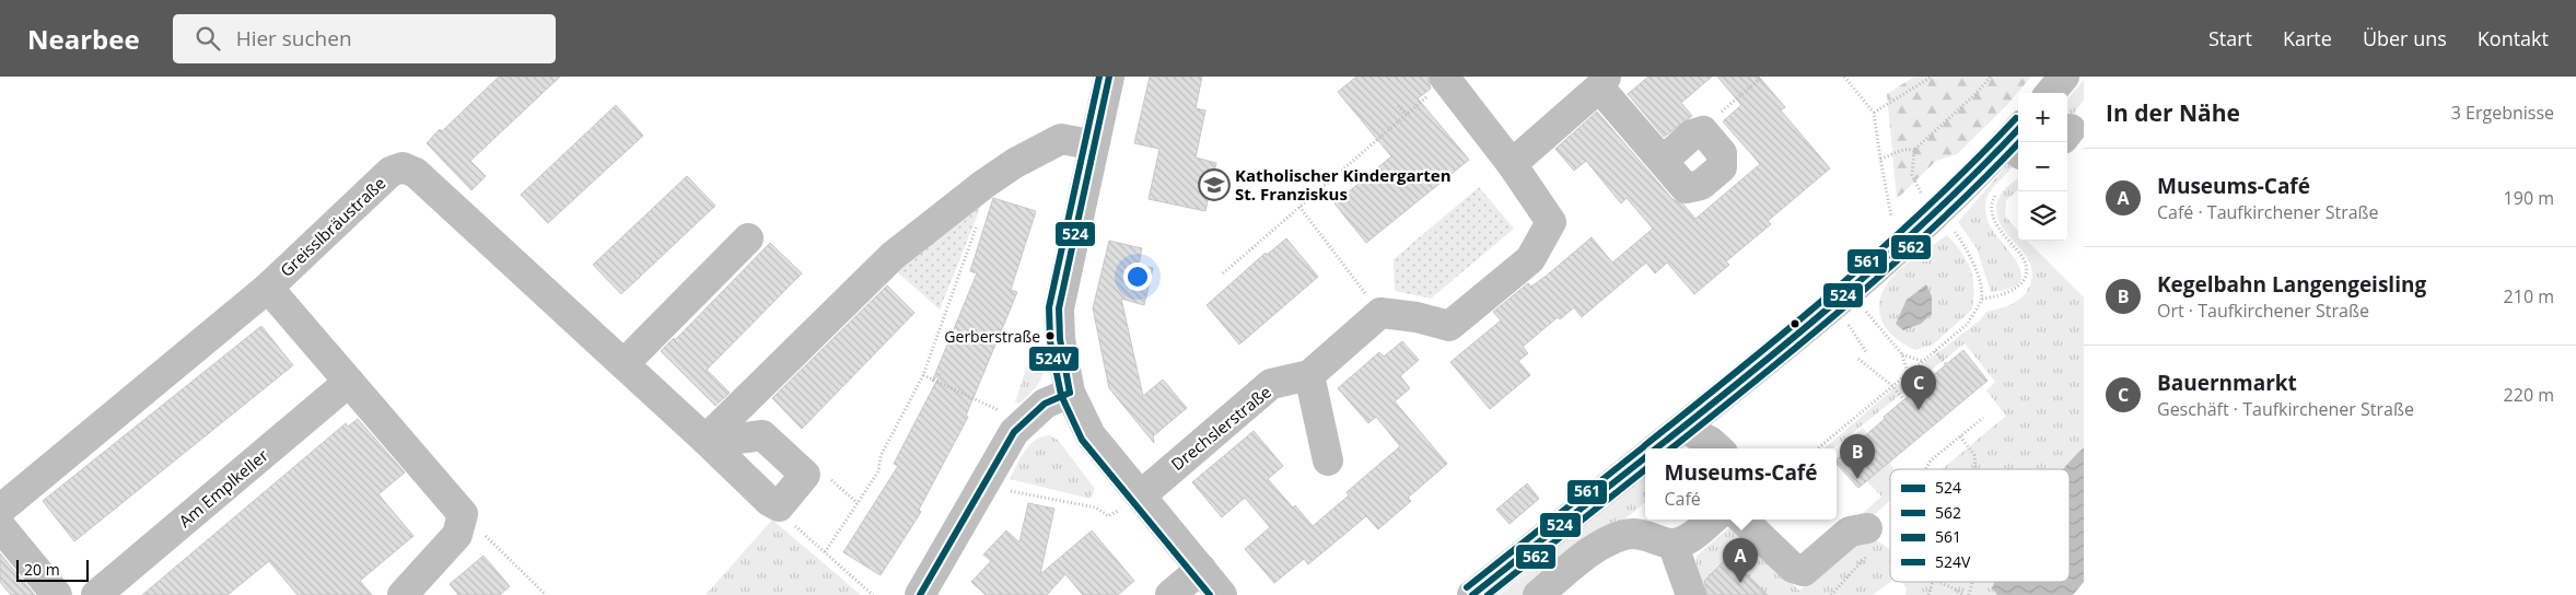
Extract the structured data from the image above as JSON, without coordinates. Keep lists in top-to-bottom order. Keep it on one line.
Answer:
{"streets":{"street":["Greisslbräustraße","Drechslerstraße","Am Emplkeller"]},"places":{"school or university":["Katholischer Kindergarten St. Franziskus"],"other":["Gerberstraße"]},"lines":["transit line 524","transit line 524V","transit line 561","transit line 562"],"legend":["524","562","561","524V"],"scale_bar":"20 m","page":{"header":"Nearbee","search":"Hier suchen","nav":["Start","Karte","Über uns","Kontakt"],"heading":["In der Nähe","3 Ergebnisse"],"map_buttons":["+","−"],"list":[{"mark":"A","name":"Museums-Café","note":"Café · Taufkirchener Straße","value":"190 m"},{"mark":"B","name":"Kegelbahn Langengeisling","note":"Ort · Taufkirchener Straße","value":"210 m"},{"mark":"C","name":"Bauernmarkt","note":"Geschäft · Taufkirchener Straße","value":"220 m"}],"pins":["C","B","A"],"popup":["Museums-Café","Café"],"scale":"20 m"}}
